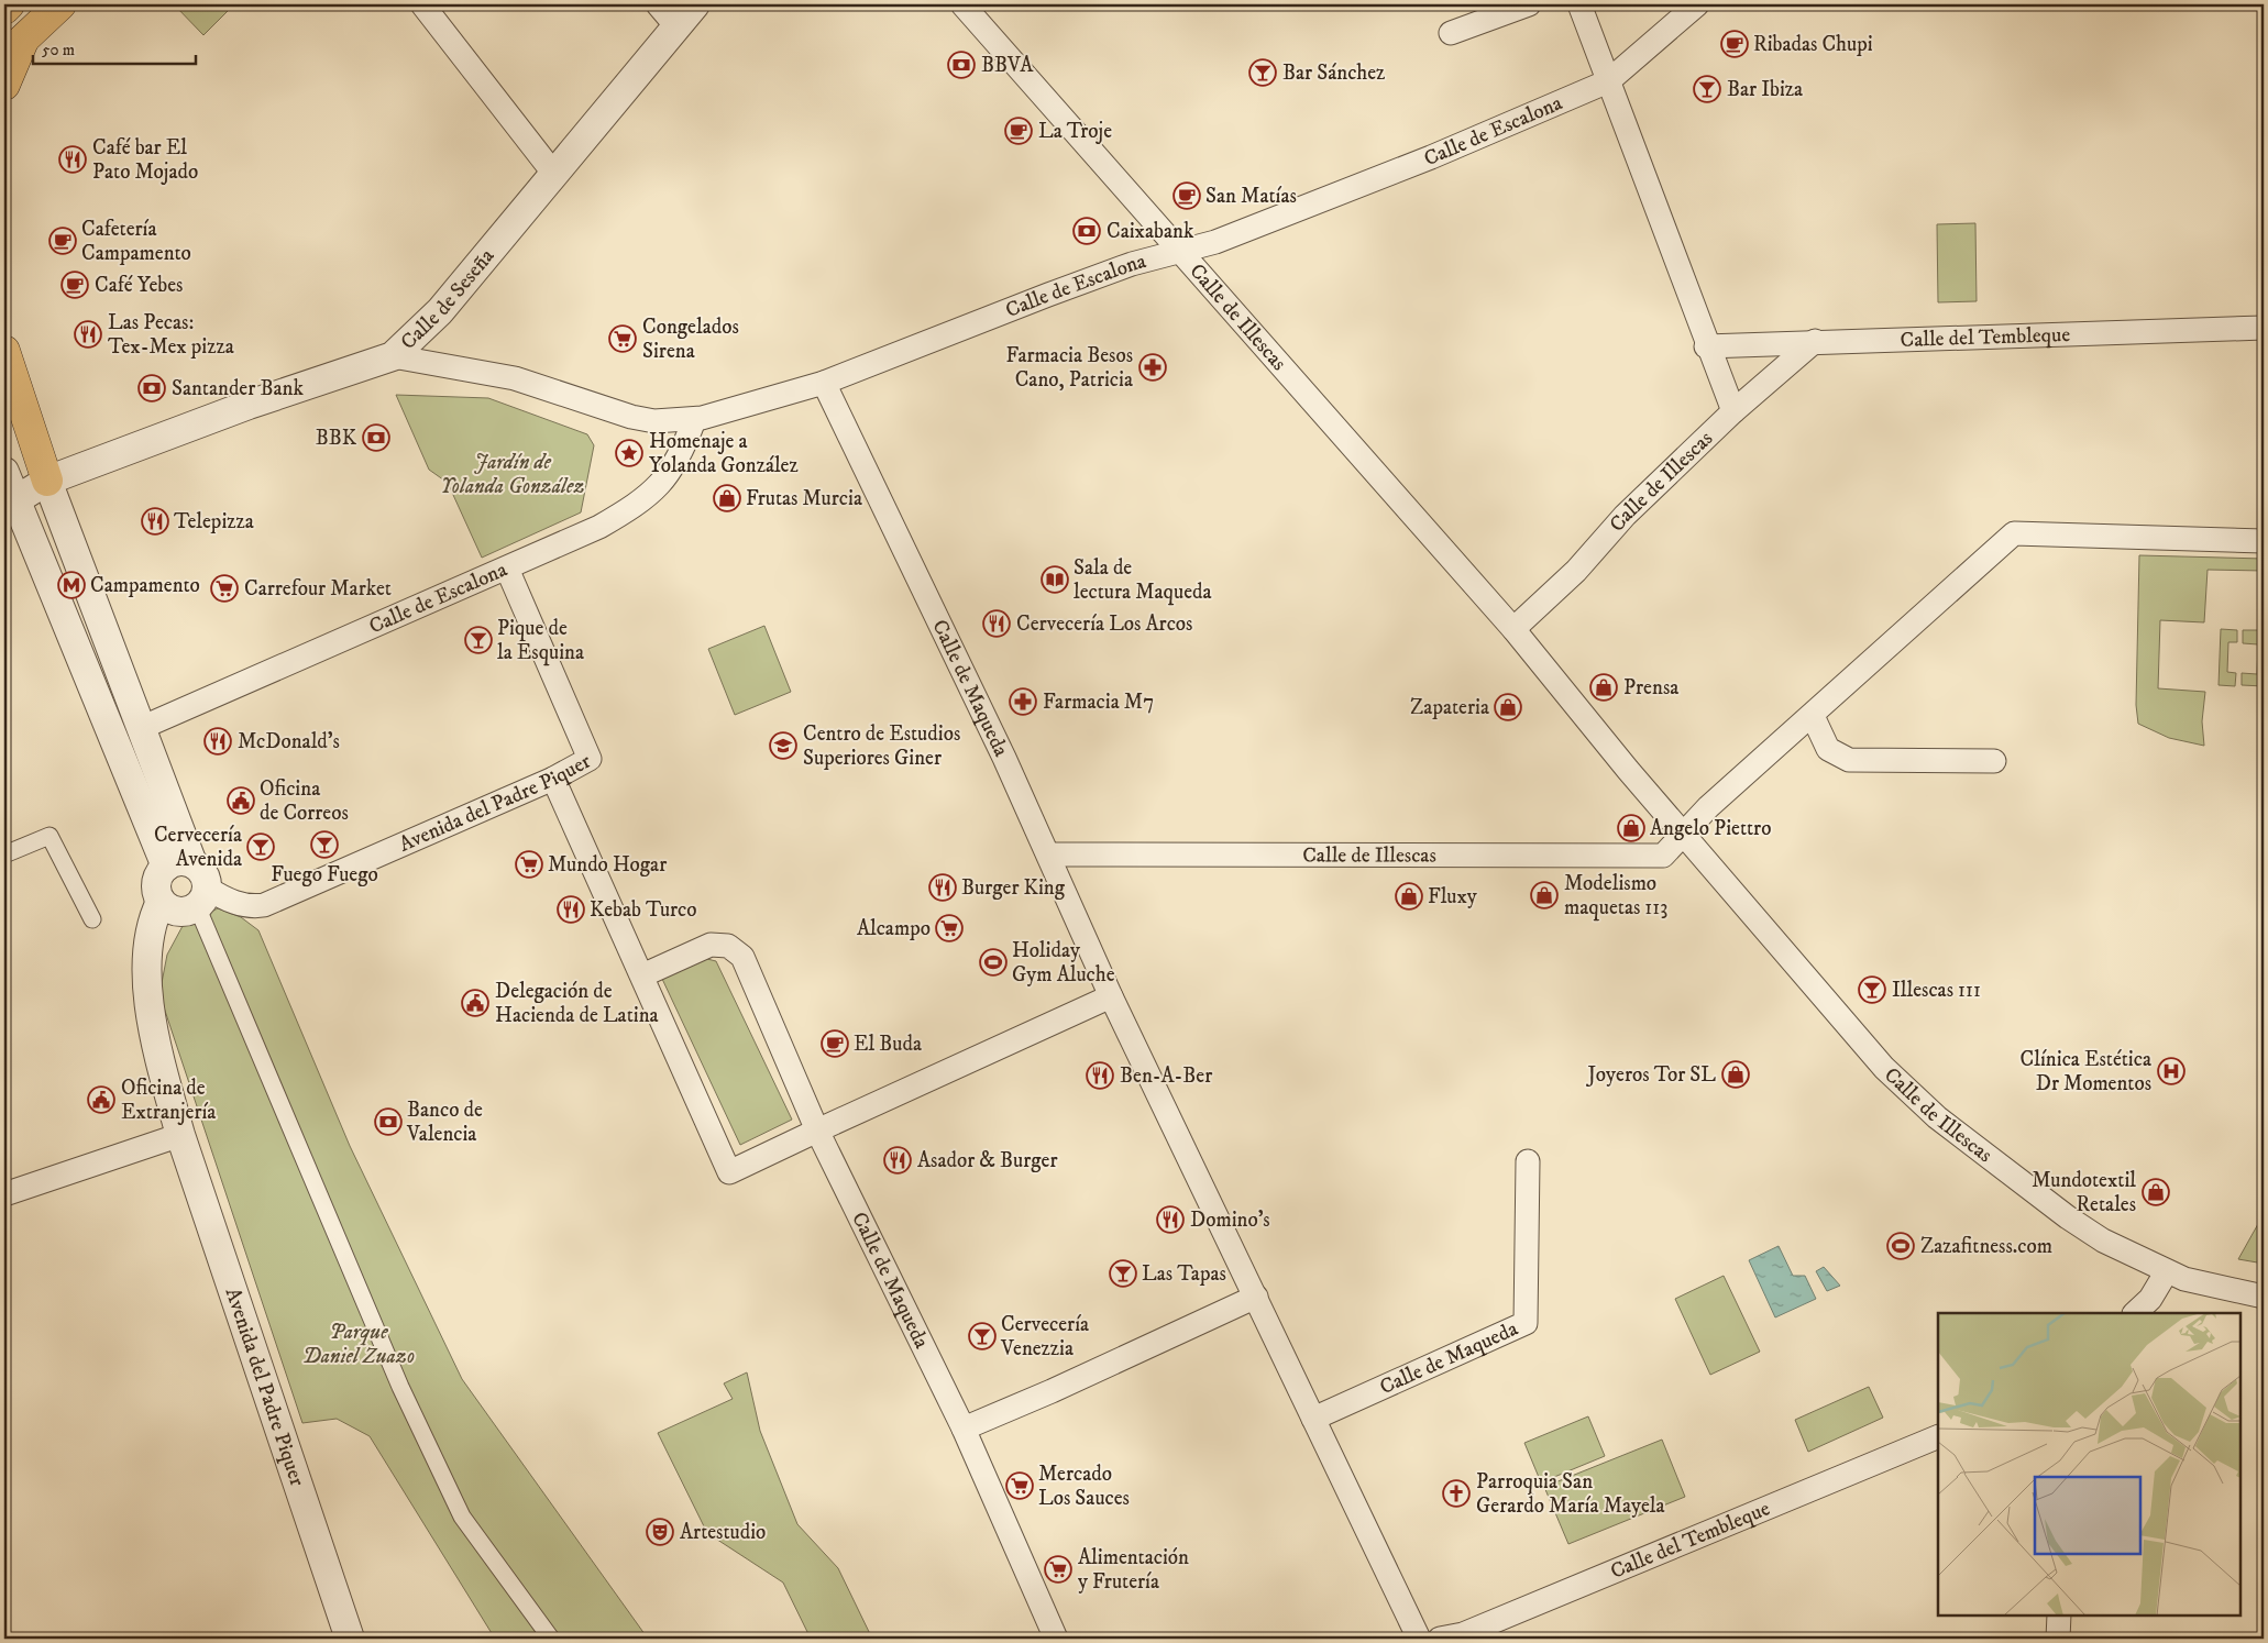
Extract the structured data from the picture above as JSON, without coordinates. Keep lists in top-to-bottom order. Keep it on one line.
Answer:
{"streets":{"street":["Calle de Escalona","Calle de Seseña","Calle de Illescas","Calle del Tembleque","Calle de Maqueda","Avenida del Padre Piquer"]},"crossings":[["Calle de Escalona","Calle de Seseña"],["Calle de Escalona","Calle de Illescas"],["Calle de Escalona","Calle de Maqueda"],["Calle de Escalona","Avenida del Padre Piquer"],["Calle de Illescas","Calle del Tembleque"],["Calle de Illescas","Calle de Maqueda"]],"parks":["Jardín de Yolanda González","Parque Daniel Zuazo"],"places":{"cafe":["Ribadas Chupi","La Troje","San Matías","Cafetería Campamento","Café Yebes","El Buda"],"bank":["BBVA","Caixabank","Santander Bank","BBK","Banco de Valencia"],"bar":["Bar Sánchez","Bar Ibiza","Pique de la Esquina","Fuego Fuego","Cervecería Avenida","Illescas 111","Las Tapas","Cervecería Venezzia"],"restaurant":["Café bar El Pato Mojado","Las Pecas: Tex-Mex pizza","Telepizza","Cervecería Los Arcos","McDonald's","Burger King","Kebab Turco","Ben-A-Ber","Asador & Burger","Domino's"],"supermarket":["Congelados Sirena","Carrefour Market","Mundo Hogar","Alcampo","Mercado Los Sauces","Alimentación y Frutería"],"pharmacy":["Farmacia Besos Cano, Patricia","Farmacia M7"],"place":["Homenaje a Yolanda González"],"shop":["Frutas Murcia","Prensa","Zapateria","Angelo Piettro","Modelismo maquetas 113","Fluxy","Joyeros Tor SL","Mundotextil Retales"],"library":["Sala de lectura Maqueda"],"metro station":["Campamento"],"school or university":["Centro de Estudios Superiores Giner"],"public building":["Oficina de Correos","Delegación de Hacienda de Latina","Oficina de Extranjería"],"sports":["Holiday Gym Aluche","Zazafitness.com"],"hospital":["Clínica Estética Dr Momentos"],"church":["Parroquia San Gerardo María Mayela"],"theatre":["Artestudio"]},"scale_bar":"50 m"}
